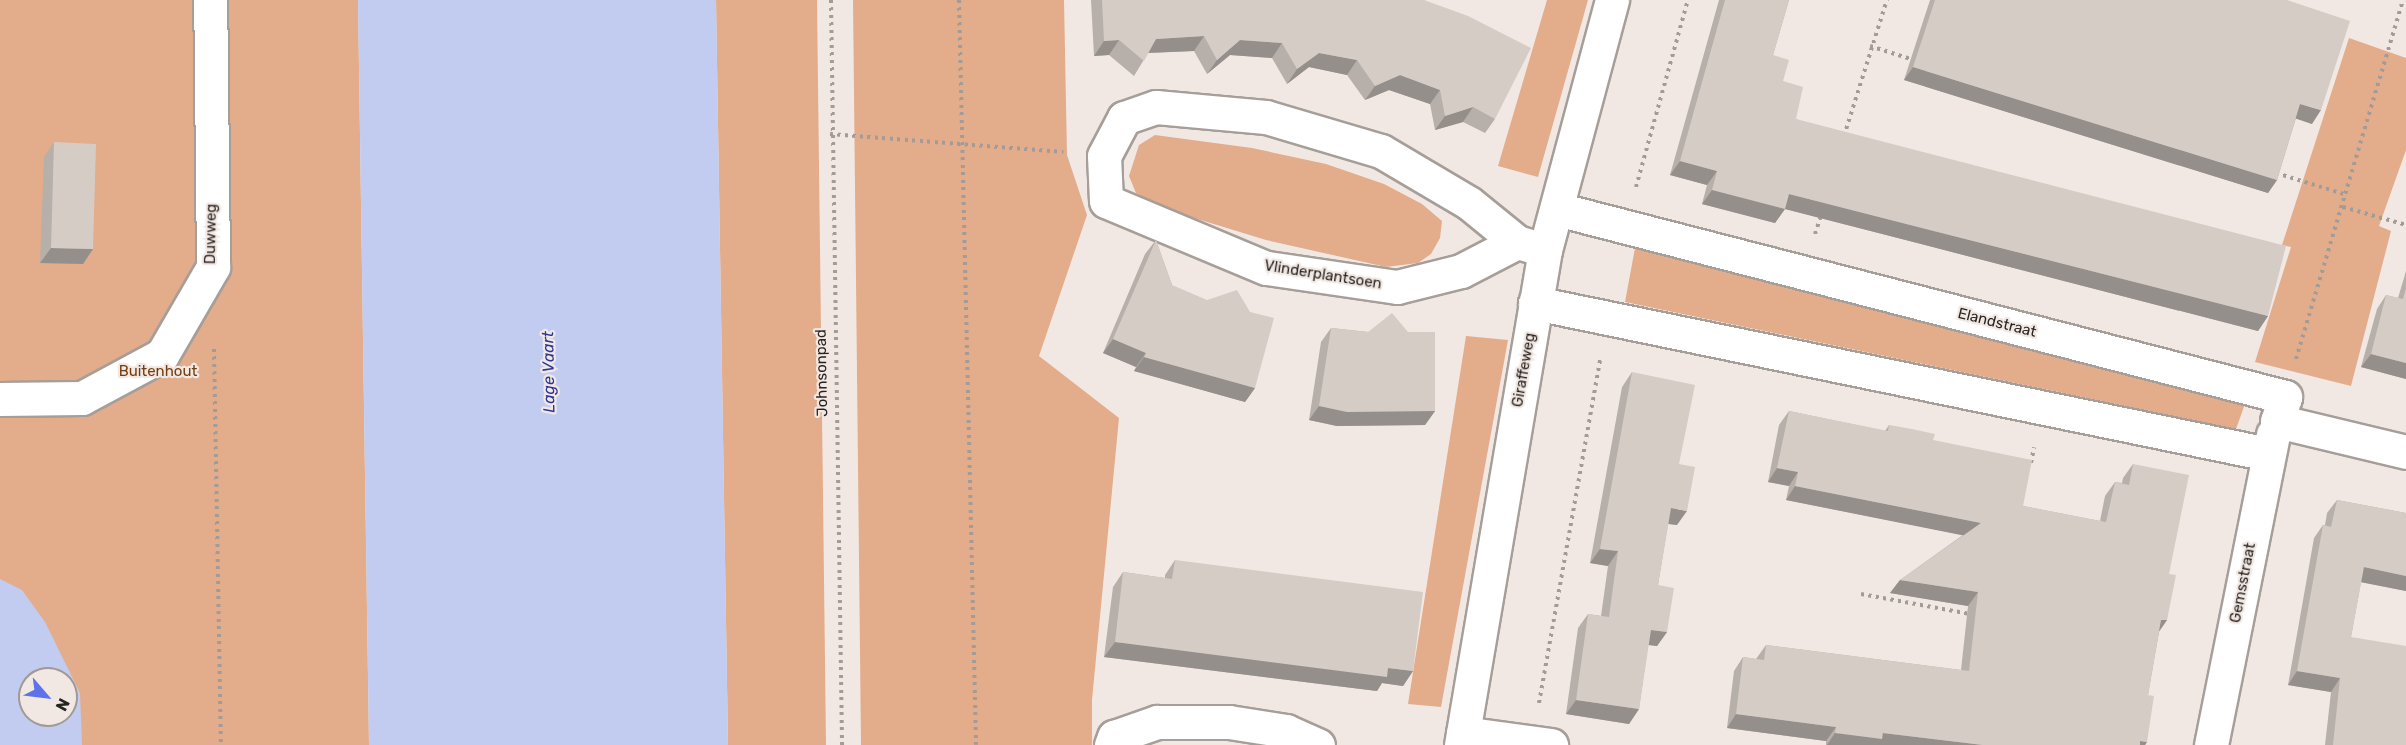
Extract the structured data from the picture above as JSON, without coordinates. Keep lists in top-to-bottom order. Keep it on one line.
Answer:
{"streets":{"street":["Duwweg","Vlinderplantsoen","Elandstraat","Giraffeweg","Gemsstraat"],"path":["Johnsonpad"]},"crossings":[["Vlinderplantsoen","Giraffeweg"],["Elandstraat","Giraffeweg"],["Elandstraat","Gemsstraat"]],"water":["Lage Vaart"],"parks":["Buitenhout"],"north":"bottom right"}
